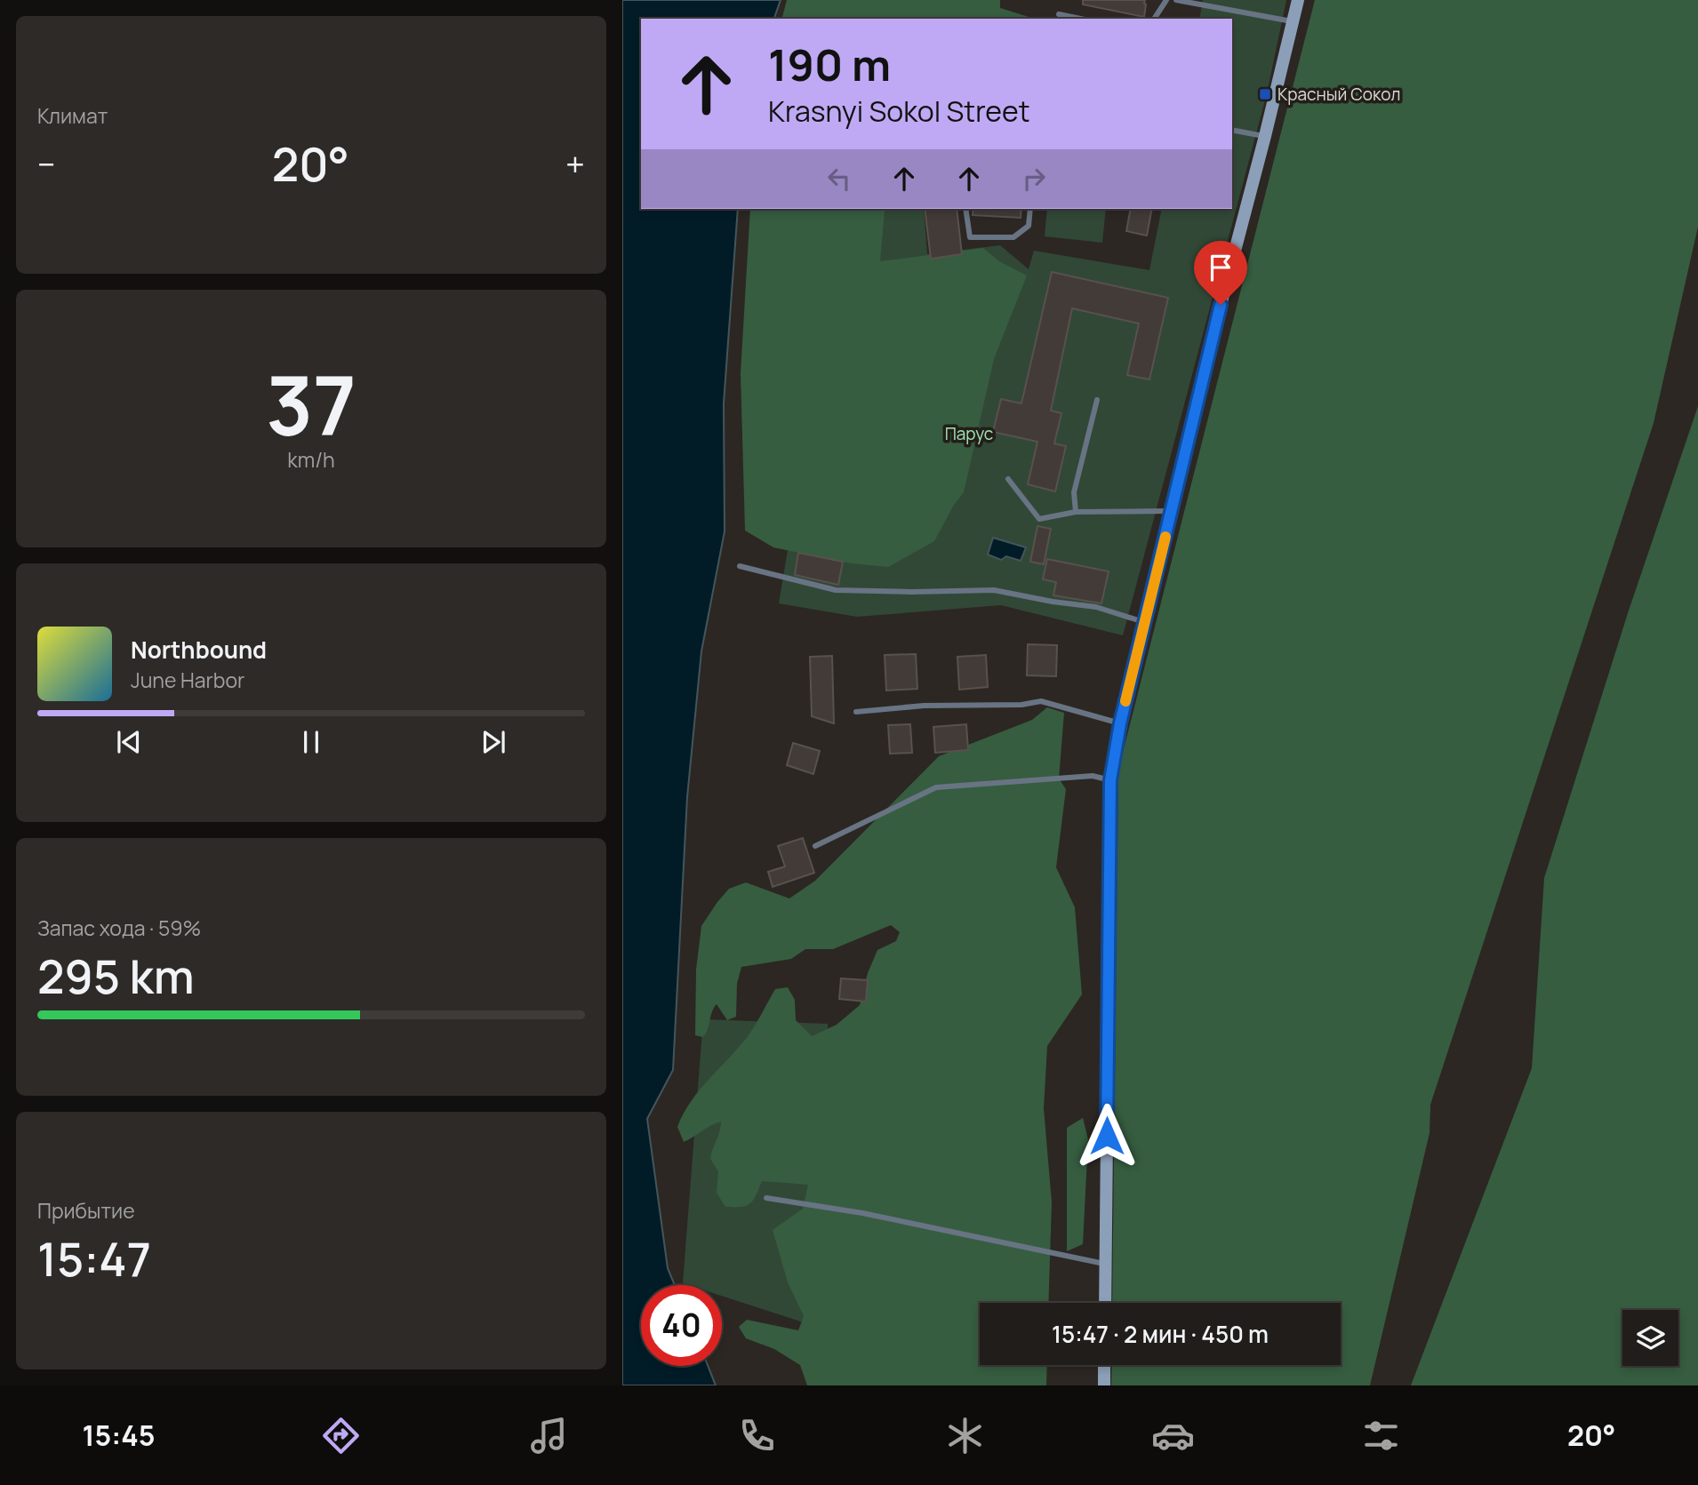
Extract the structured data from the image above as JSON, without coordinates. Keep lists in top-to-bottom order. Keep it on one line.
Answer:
{"parks":["Парус"],"places":{"transit":["Красный Сокол"]},"page":{"tile":["Климат",["37","km/h"],["Запас хода · 59%","295 km"],["Прибытие","15:47"]],"turn":["190 m","Krasnyi Sokol Street"],"heat":["−","20°","+"],"song":["Northbound","June Harbor"],"limit":"40","trip":"15:47 · 2 мин · 450 m","tabs":["15:45","20°"]}}
